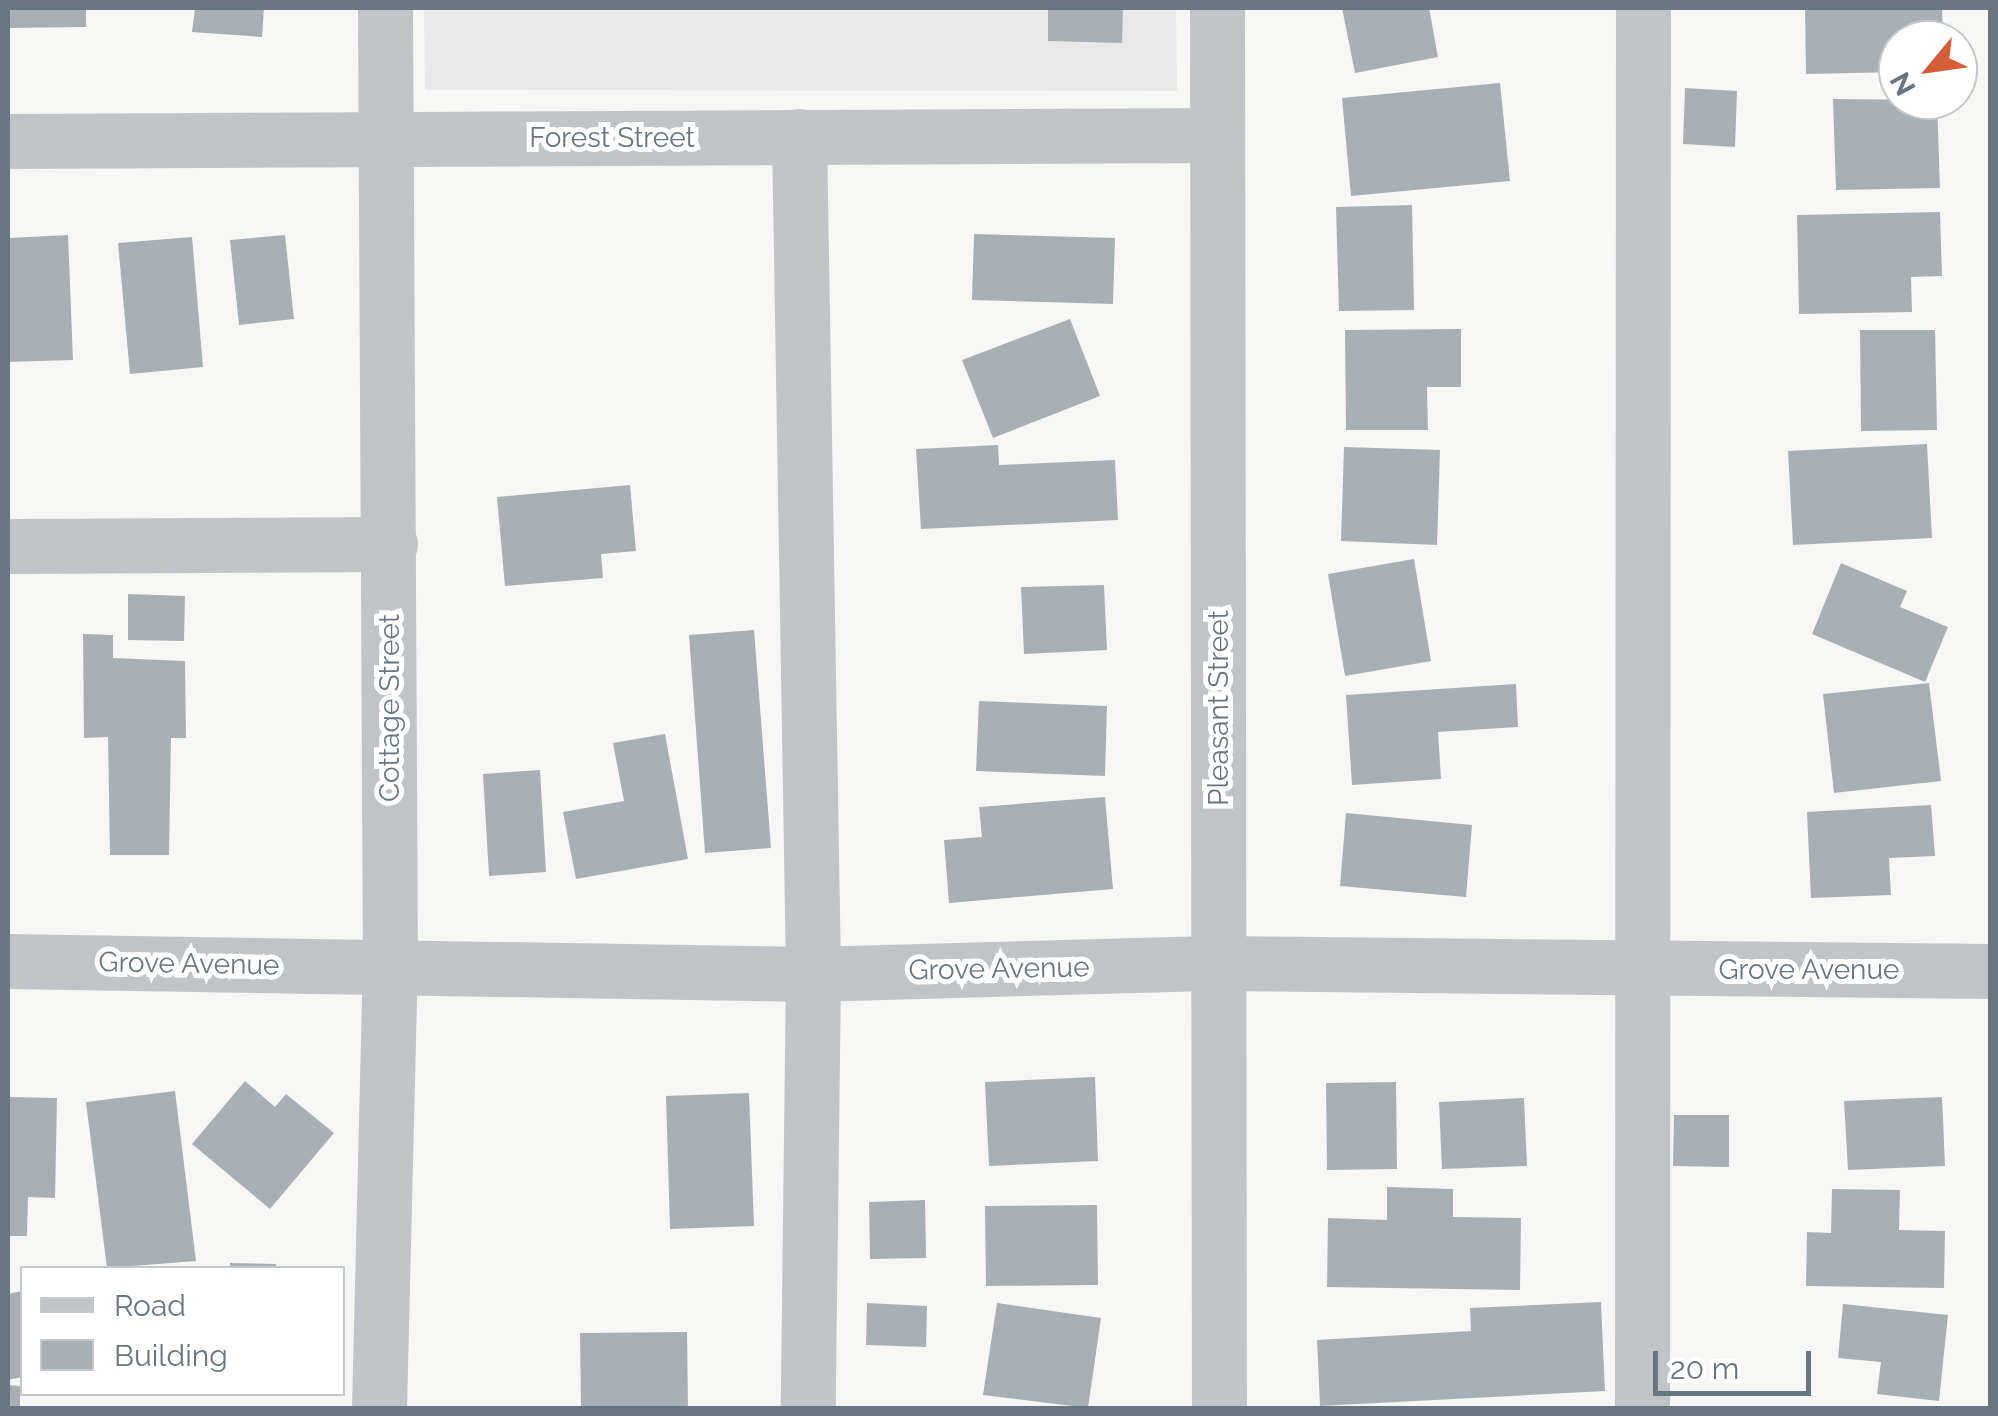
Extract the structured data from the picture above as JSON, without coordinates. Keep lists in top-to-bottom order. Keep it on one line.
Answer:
{"streets":{"street":["Forest Street","Cottage Street","Pleasant Street","Grove Avenue"]},"crossings":[["Forest Street","Cottage Street"],["Forest Street","Pleasant Street"],["Cottage Street","Grove Avenue"],["Pleasant Street","Grove Avenue"]],"legend":["Road","Building"],"scale_bar":"20 m","north":"bottom left"}
